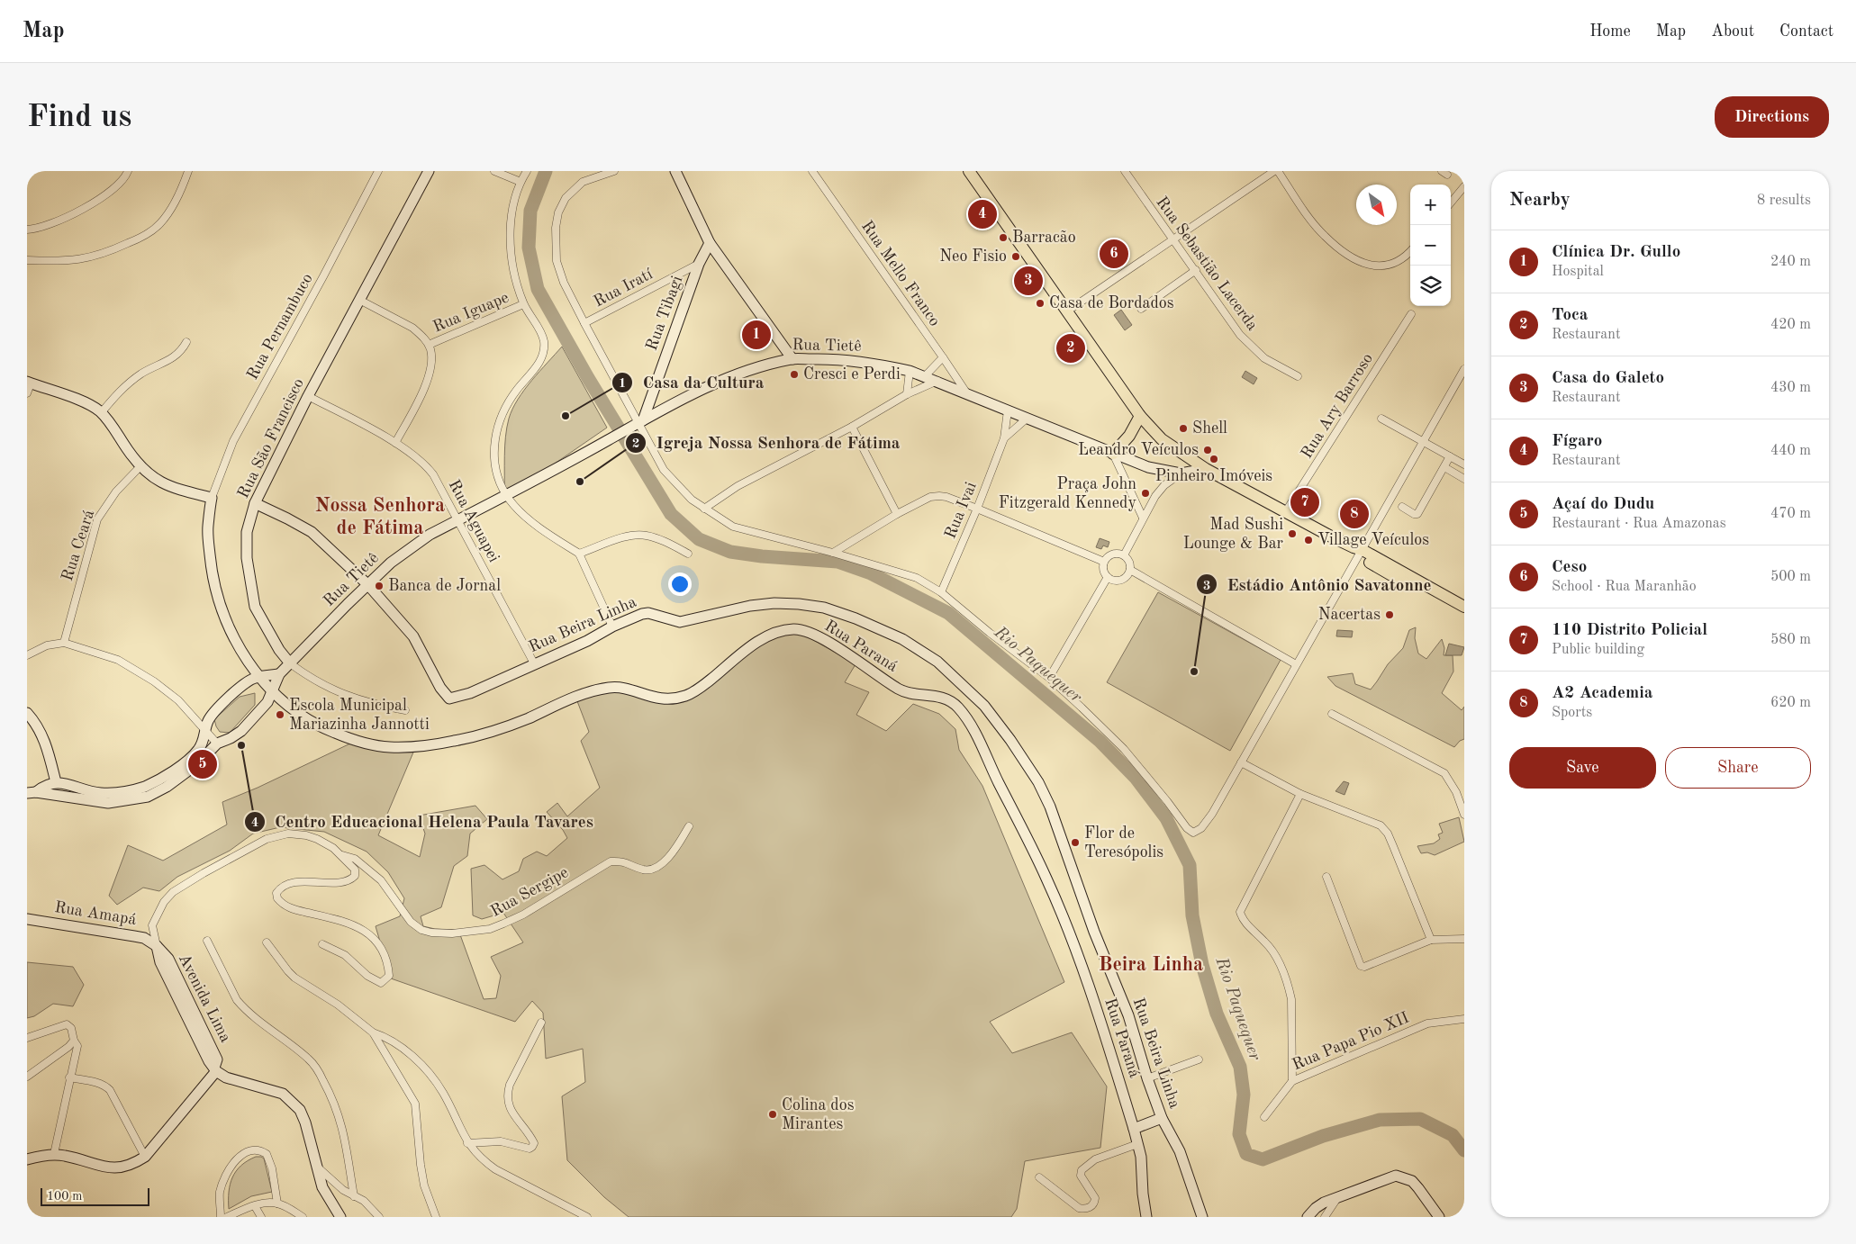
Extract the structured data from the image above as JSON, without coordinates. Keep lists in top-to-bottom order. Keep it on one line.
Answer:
{"streets":{"street":["Rua Sebastião Lacerda","Rua Mello Franco","Rua Iratí","Rua Iguape","Rua Tibagi","Rua Pernambuco","Rua Tietê","Rua Ary Barroso","Rua São Francisco","Rua Ivai","Rua Aguapei","Rua Ceará","Rua Beira Linha","Rua Paraná","Rua Sergipe","Rua Amapá","Avenida Lima","Rua Papa Pio XII"]},"crossings":[["Rua Mello Franco","Rua Tietê"],["Rua Iratí","Rua Tibagi"],["Rua Tibagi","Rua Tietê"],["Rua Pernambuco","Rua Paraná"],["Rua Tietê","Rua São Francisco"],["Rua Tietê","Rua Ivai"],["Rua Tietê","Rua Aguapei"],["Rua Tietê","Rua Beira Linha"],["Rua Tietê","Rua Paraná"],["Rua São Francisco","Rua Aguapei"],["Rua Aguapei","Rua Beira Linha"],["Rua Sergipe","Rua Amapá"],["Rua Sergipe","Avenida Lima"],["Rua Amapá","Avenida Lima"]],"districts":["Nossa Senhora de Fátima","Beira Linha"],"water":["Rio Paquequer"],"places":["Barracão","Neo Fisio","Casa de Bordados","Cresci e Perdi","Casa da Cultura","Shell","Leandro Veículos","Pinheiro Imóveis","Igreja Nossa Senhora de Fátima","Praça John Fitzgerald Kennedy","Mad Sushi Lounge & Bar","Village Veículos","Banca de Jornal","Nacertas","Estádio Antônio Savatonne","Escola Municipal Mariazinha Jannotti","Centro Educacional Helena Paula Tavares","Flor de Teresópolis","Colina dos Mirantes"],"scale_bar":"100 m","north":"bottom right","page":{"header":"Map","nav":["Home","Map","About","Contact"],"buttons":["Directions",["Save","Share"]],"title":"Find us","heading":["Nearby","8 results"],"map_buttons":["+","−"],"pins":["4","6","3","1","2","7","8","5"],"list":[{"mark":"1","name":"Clínica Dr. Gullo","note":"Hospital","value":"240 m"},{"mark":"2","name":"Toca","note":"Restaurant","value":"420 m"},{"mark":"3","name":"Casa do Galeto","note":"Restaurant","value":"430 m"},{"mark":"4","name":"Fígaro","note":"Restaurant","value":"440 m"},{"mark":"5","name":"Açaí do Dudu","note":"Restaurant · Rua Amazonas","value":"470 m"},{"mark":"6","name":"Ceso","note":"School · Rua Maranhão","value":"500 m"},{"mark":"7","name":"110 Distrito Policial","note":"Public building","value":"580 m"},{"mark":"8","name":"A2 Academia","note":"Sports","value":"620 m"}],"scale":"100 m"}}
